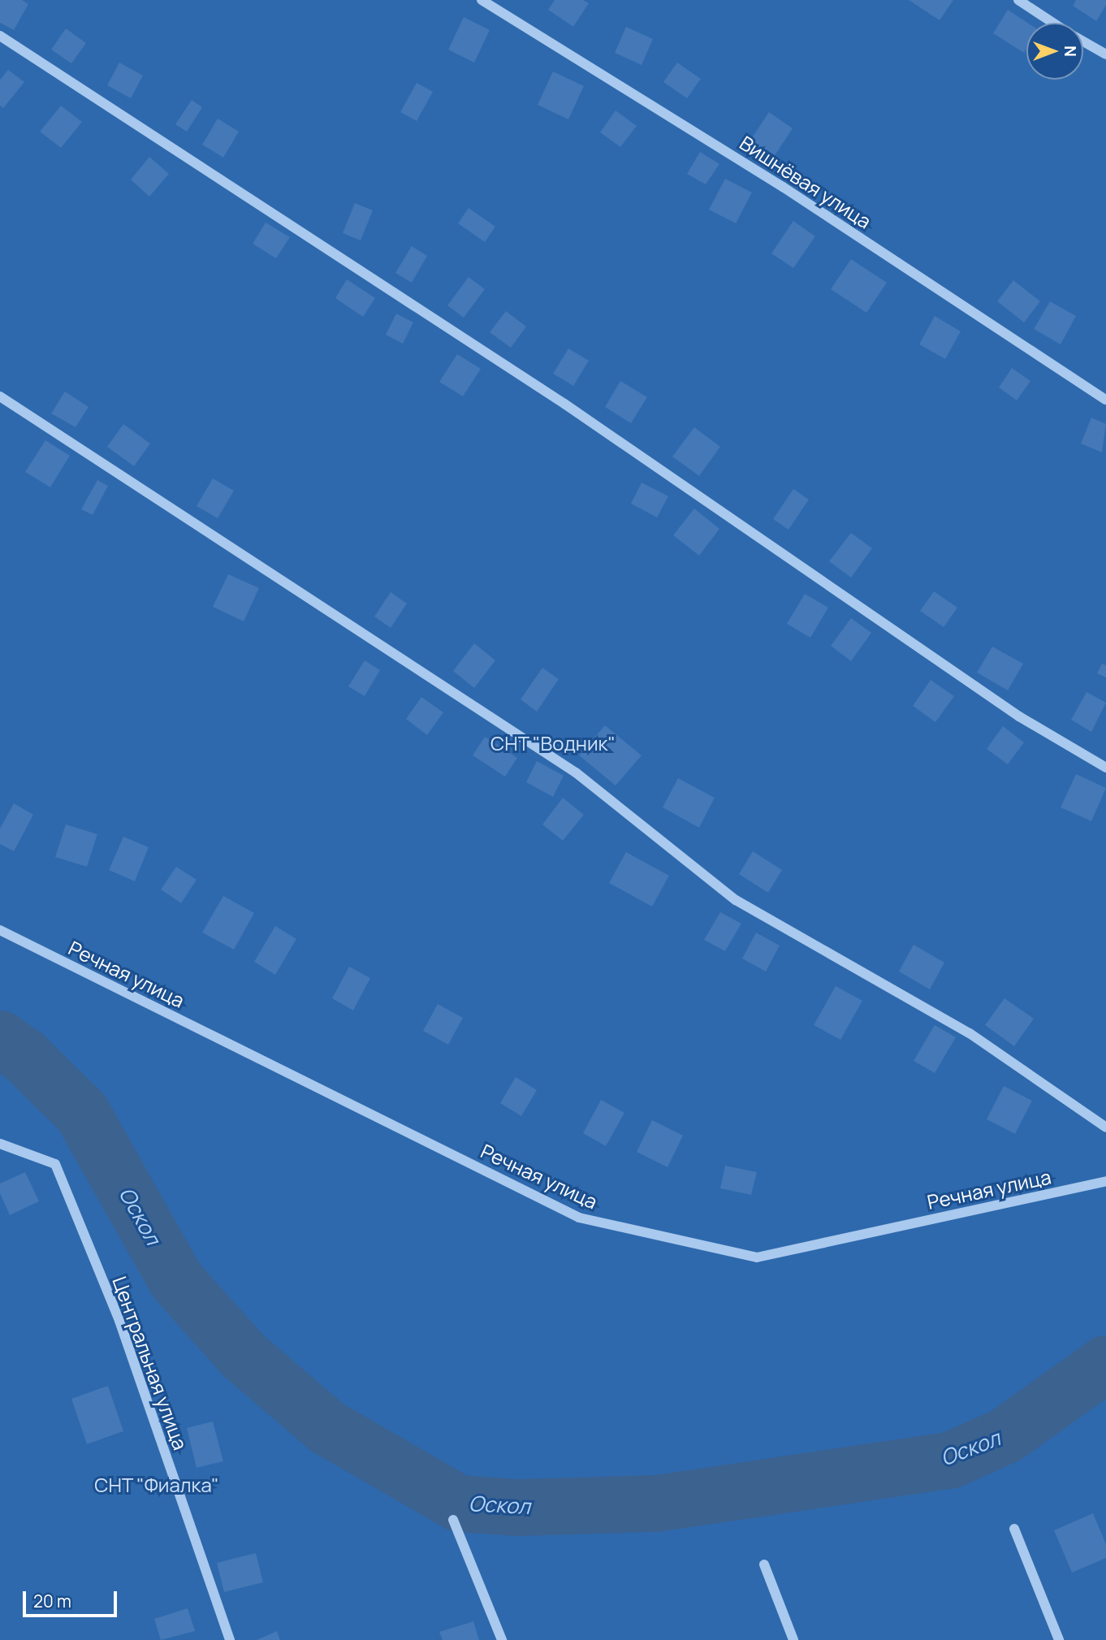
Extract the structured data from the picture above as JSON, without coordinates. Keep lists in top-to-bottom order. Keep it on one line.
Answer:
{"streets":{"lane":["Вишнёвая улица","Речная улица","Центральная улица"]},"water":["Оскол"],"parks":["СНТ \"Водник\"","СНТ \"Фиалка\""],"scale_bar":"20 m","north":"right"}
